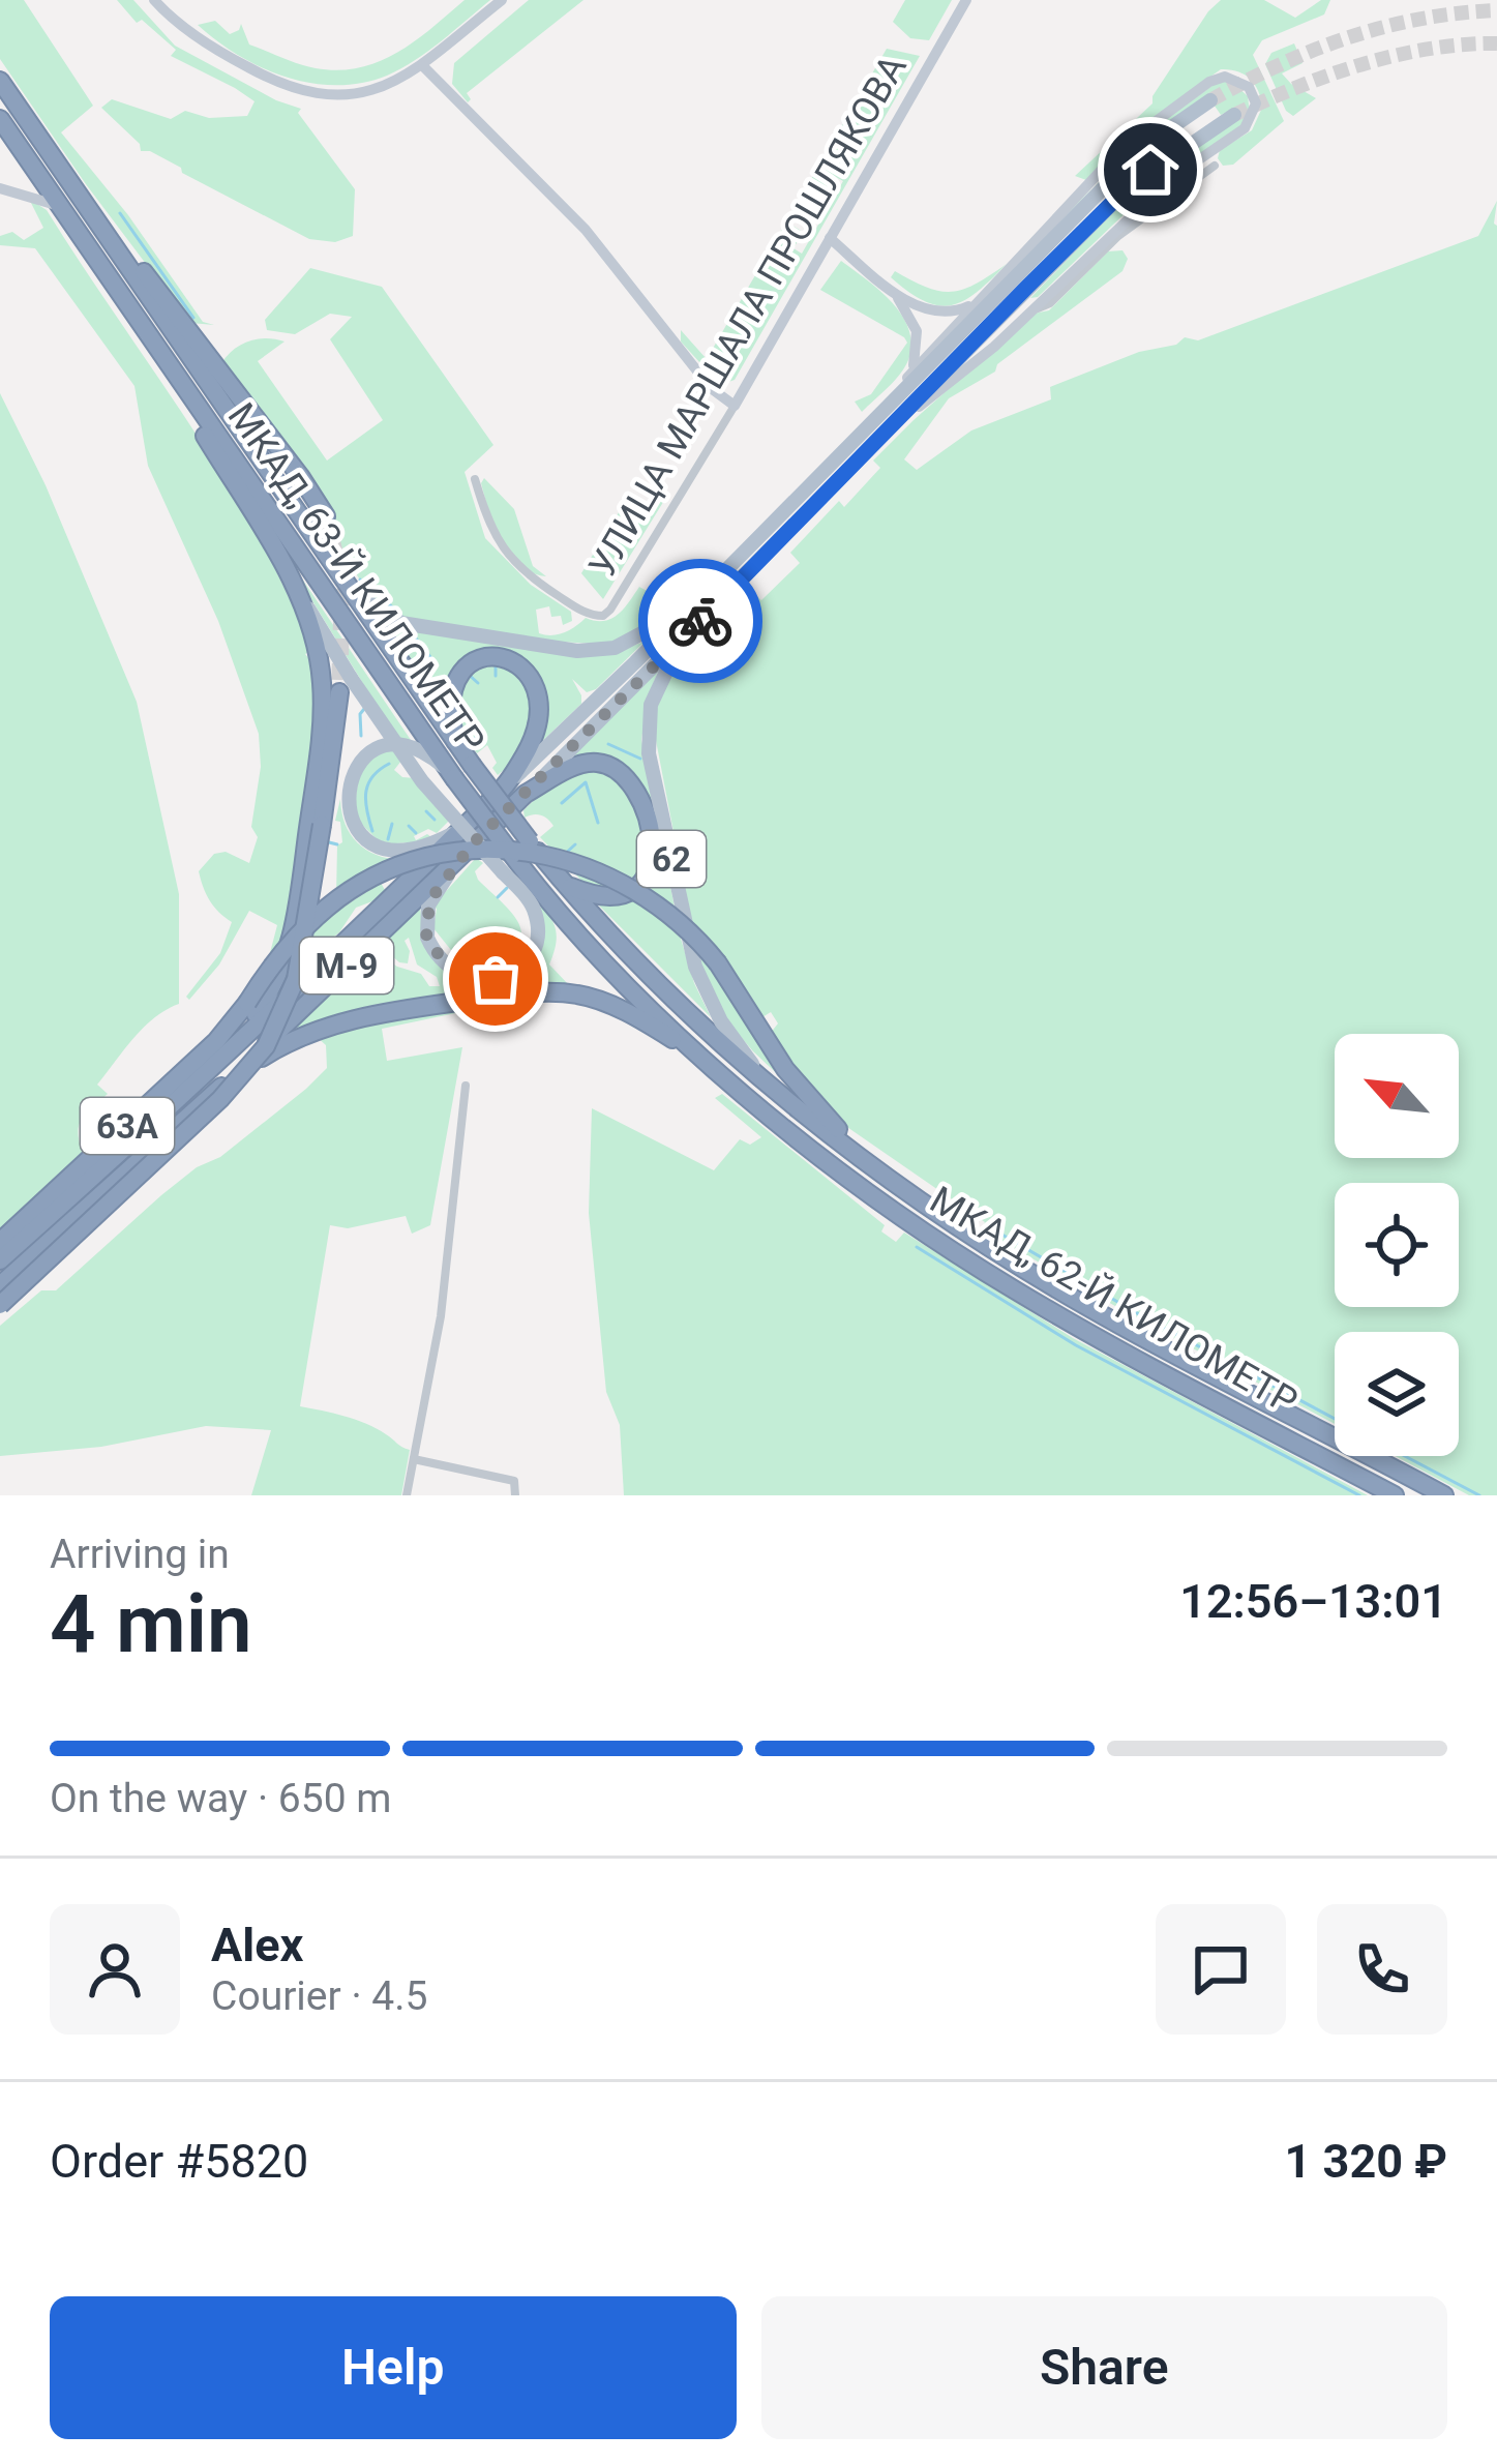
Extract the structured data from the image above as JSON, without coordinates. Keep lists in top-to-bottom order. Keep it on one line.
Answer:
{"streets":{"highway":["МКАД, 63-Й КИЛОМЕТР","М-9","63A","МКАД, 62-Й КИЛОМЕТР"],"main road":["УЛИЦА МАРШАЛА ПРОШЛЯКОВА","62"]},"crossings":[["МКАД, 63-Й КИЛОМЕТР","62"],["МКАД, 63-Й КИЛОМЕТР","МКАД, 62-Й КИЛОМЕТР"],["63A","МКАД, 62-Й КИЛОМЕТР"]],"north":"top left","page":{"heading":["4 min","Arriving in","12:56–13:01"],"panel":["Alex","Courier · 4.5","Order #5820","1 320 ₽"],"bar":"On the way · 650 m","buttons":["Help","Share"]}}
